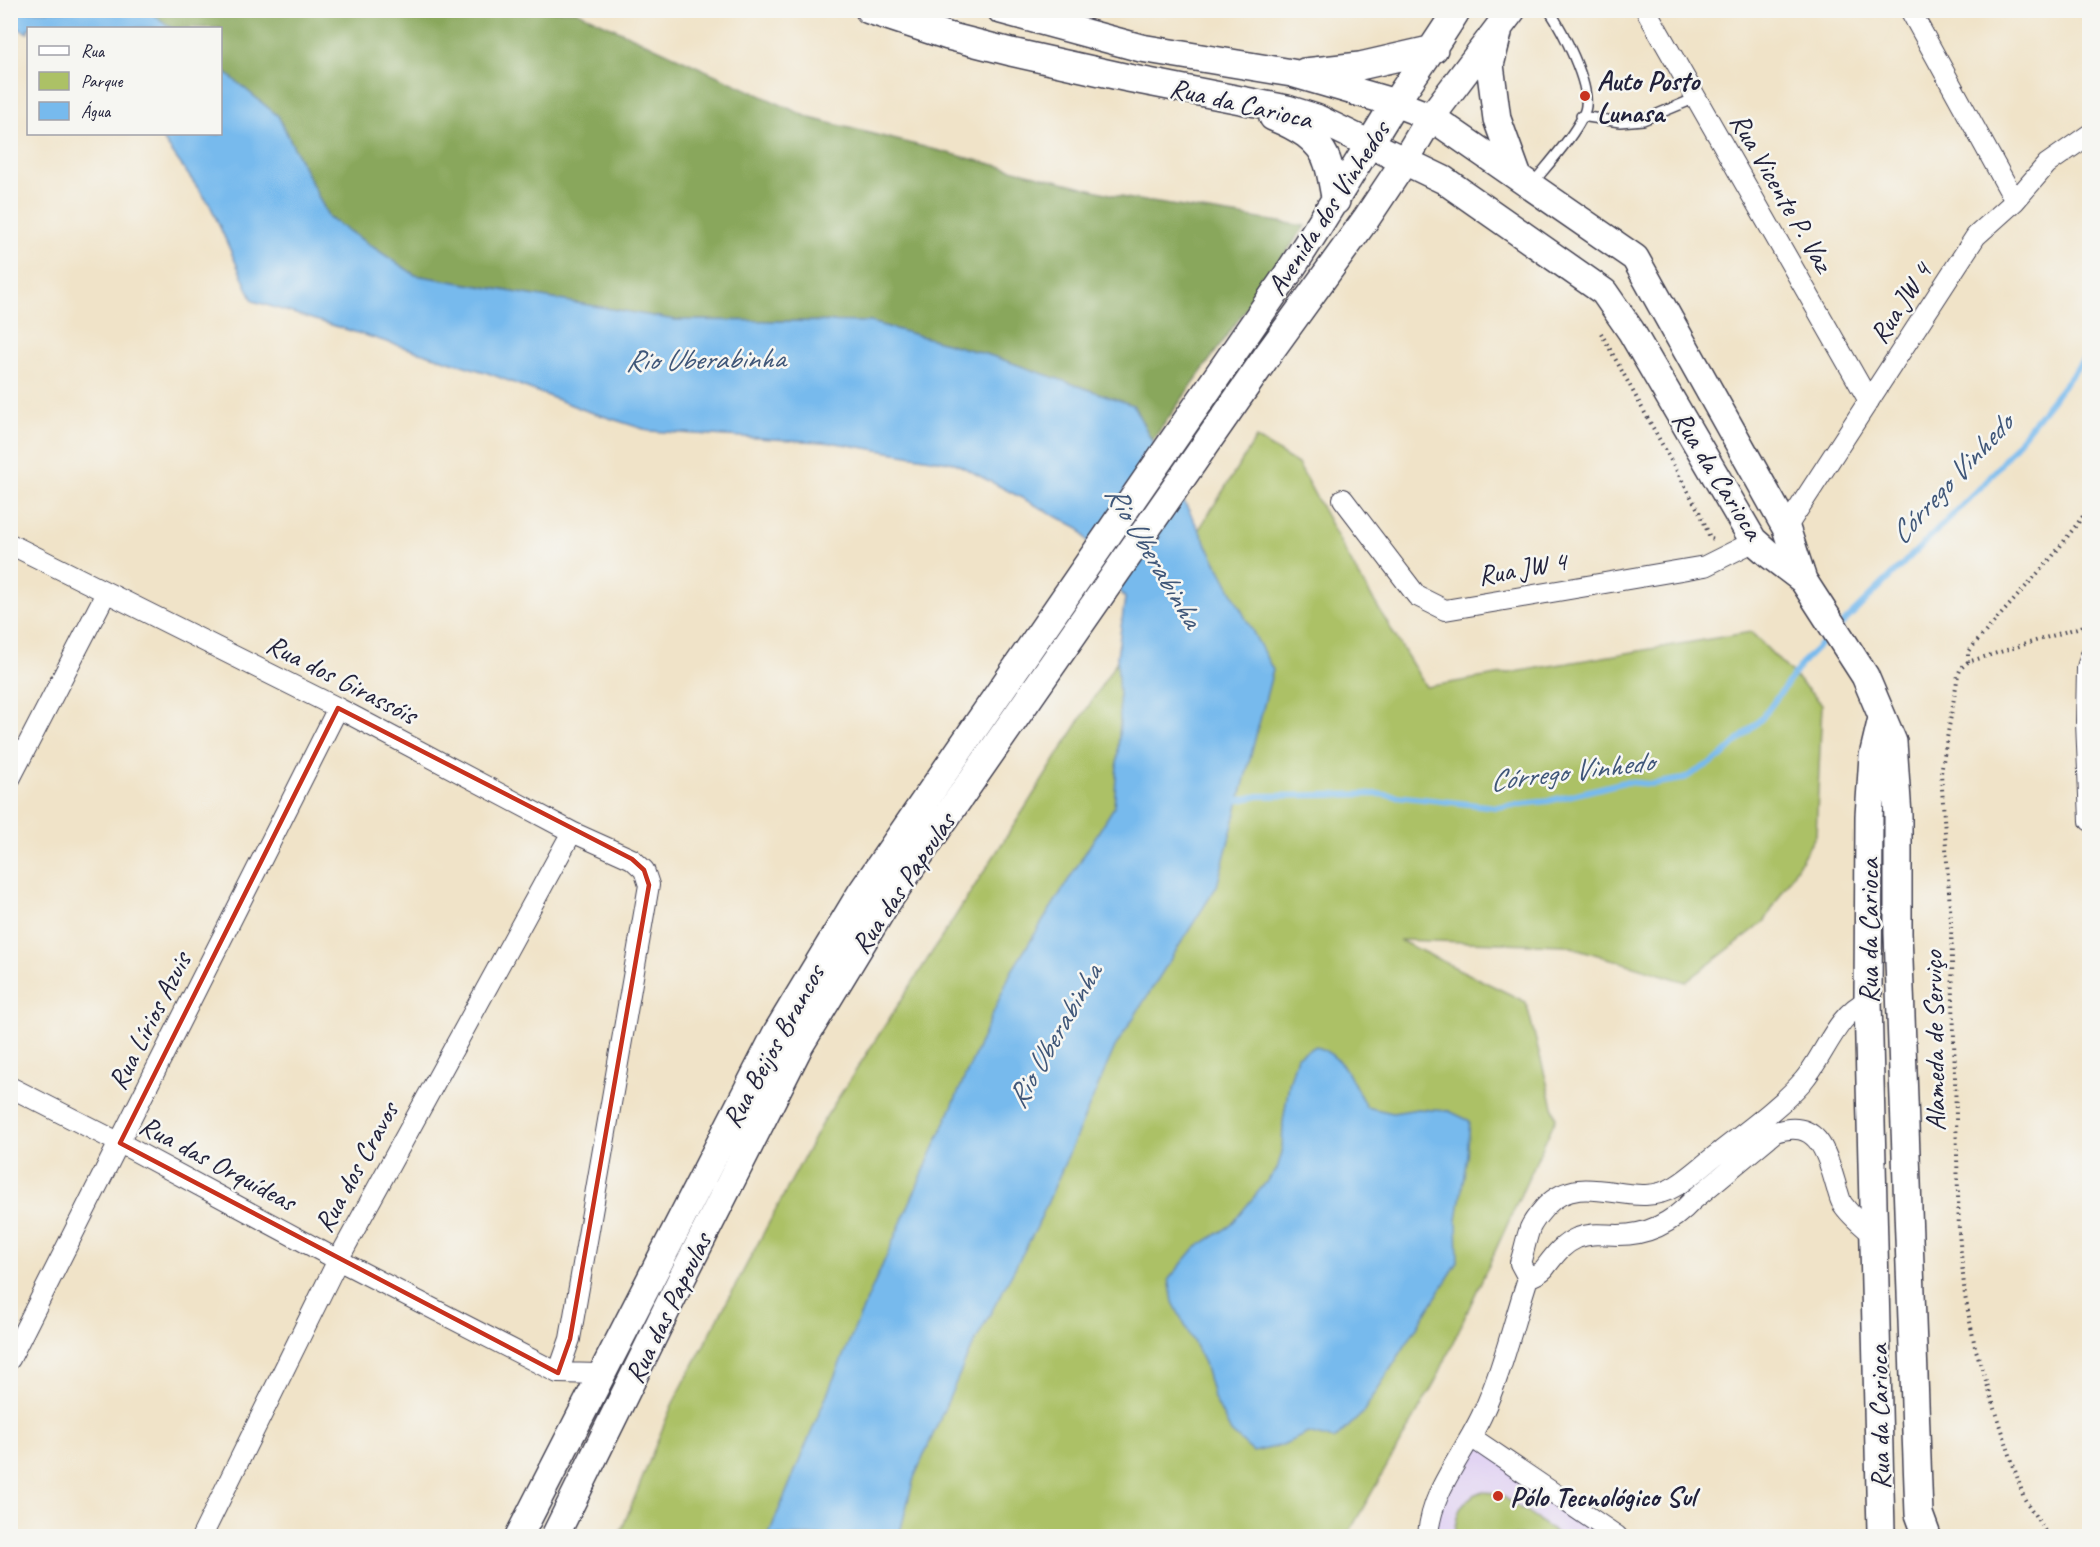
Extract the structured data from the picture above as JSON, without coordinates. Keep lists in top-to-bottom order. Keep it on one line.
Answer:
{"streets":{"main road":["Rua da Carioca","Avenida dos Vinhedos","Rua das Papoulas","Rua Beijos Brancos"],"street":["Rua Vicente P. Vaz","Rua JW 4","Rua dos Girassóis","Rua Lírios Azuis","Rua das Orquídeas","Rua dos Cravos"],"path":["Alameda de Serviço"]},"crossings":[["Rua da Carioca","Avenida dos Vinhedos"],["Rua da Carioca","Rua JW 4"],["Rua Vicente P. Vaz","Rua JW 4"],["Avenida dos Vinhedos","Rua das Papoulas"],["Avenida dos Vinhedos","Rua Beijos Brancos"],["Rua dos Girassóis","Rua Lírios Azuis"],["Rua dos Girassóis","Rua das Orquídeas"],["Rua dos Girassóis","Rua dos Cravos"],["Rua Lírios Azuis","Rua das Orquídeas"],["Rua Beijos Brancos","Rua das Orquídeas"],["Rua das Orquídeas","Rua dos Cravos"]],"water":["Rio Uberabinha","Córrego Vinhedo"],"places":["Auto Posto Lunasa","Pólo Tecnológico Sul"],"legend":["Rua","Parque","Água"]}
